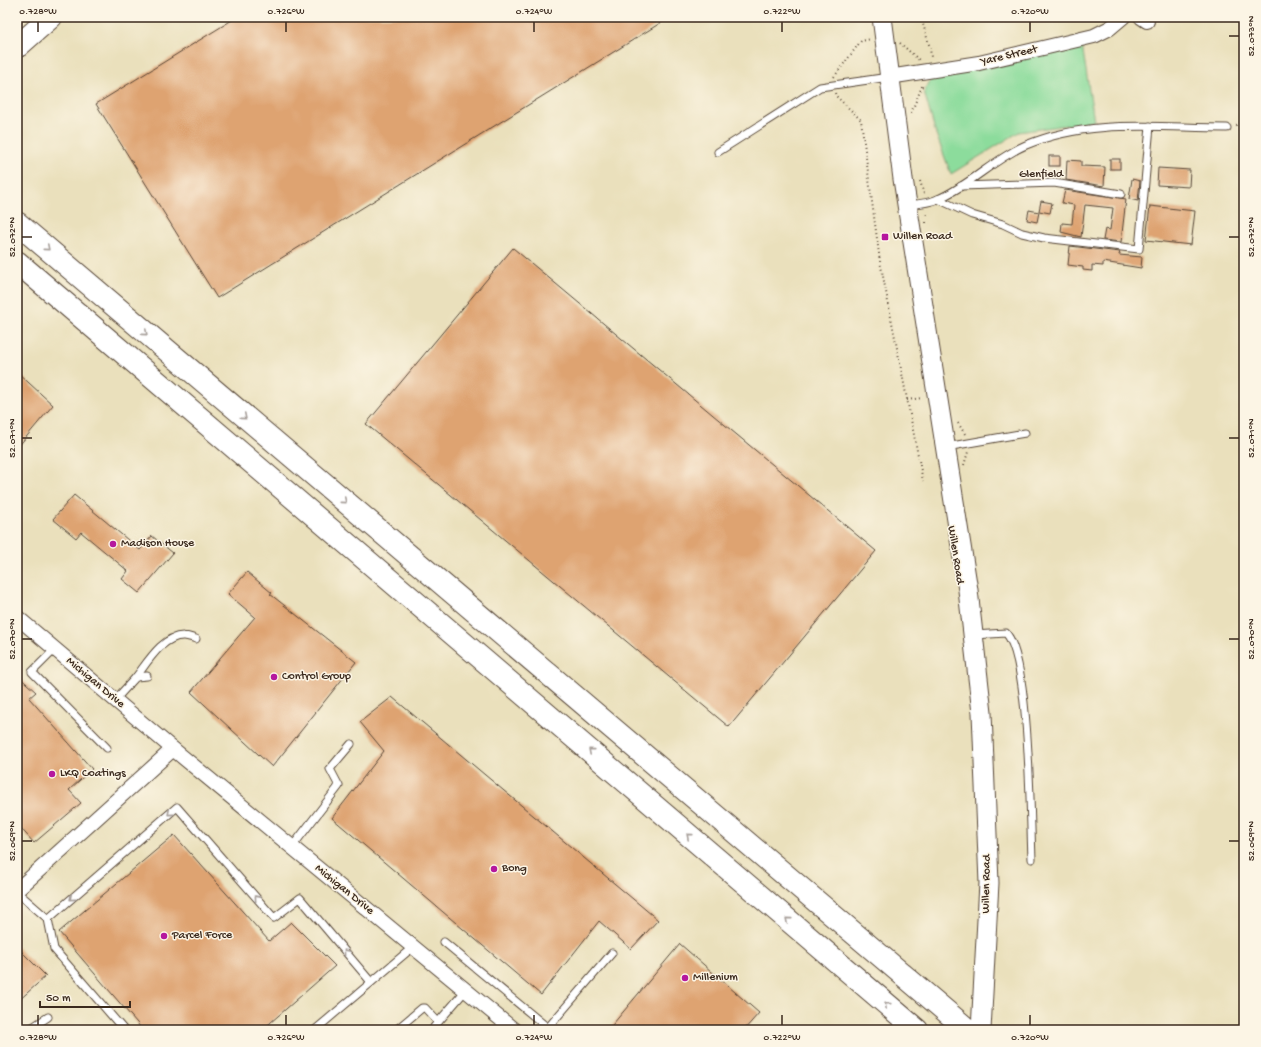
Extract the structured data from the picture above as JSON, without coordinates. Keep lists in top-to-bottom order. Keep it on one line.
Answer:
{"streets":{"street":["Yare Street","Willen Road","Michigan Drive"],"lane":["Glenfield"]},"crossings":[["Yare Street","Willen Road"]],"places":{"transit":["Willen Road"],"other":["Madison House","Control Group","LKQ Coatings","Bong","Parcel Force","Millenium"]},"scale_bar":"50 m","coordinates":["0.728°W","0.726°W","0.724°W","0.722°W","0.720°W","52.073°N","52.072°N","52.071°N","52.070°N","52.069°N"]}
